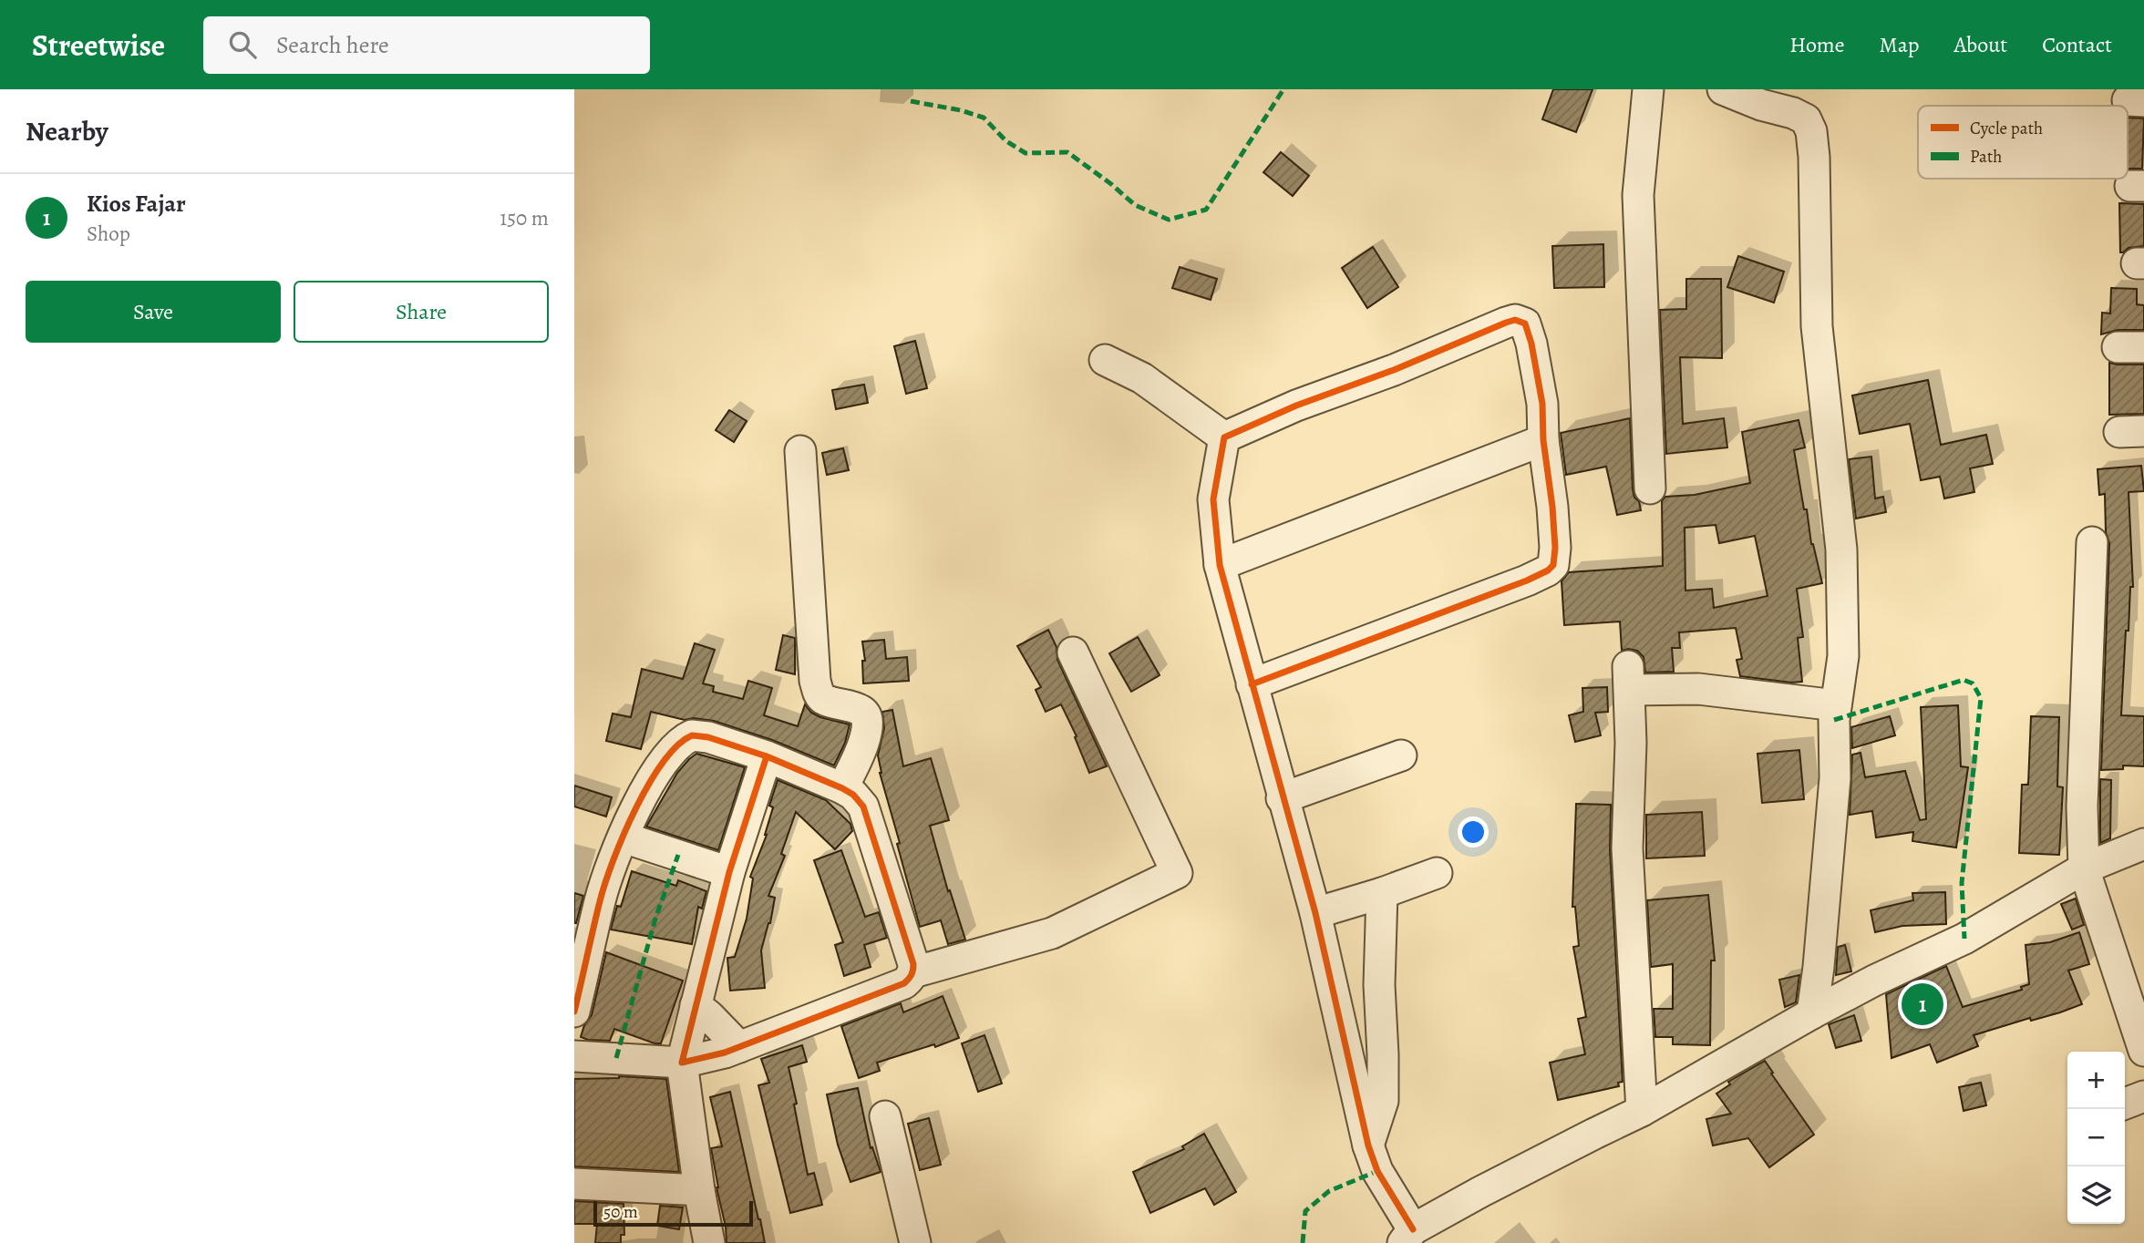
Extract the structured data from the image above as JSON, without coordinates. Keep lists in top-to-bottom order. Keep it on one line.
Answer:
{"legend":["Cycle path","Path"],"scale_bar":"50 m","page":{"header":"Streetwise","search":"Search here","nav":["Home","Map","About","Contact"],"heading":"Nearby","list":[{"mark":"1","name":"Kios Fajar","note":"Shop","value":"150 m"}],"buttons":["Save","Share"],"pins":"1","map_buttons":["+","−"],"scale":"50 m"}}
